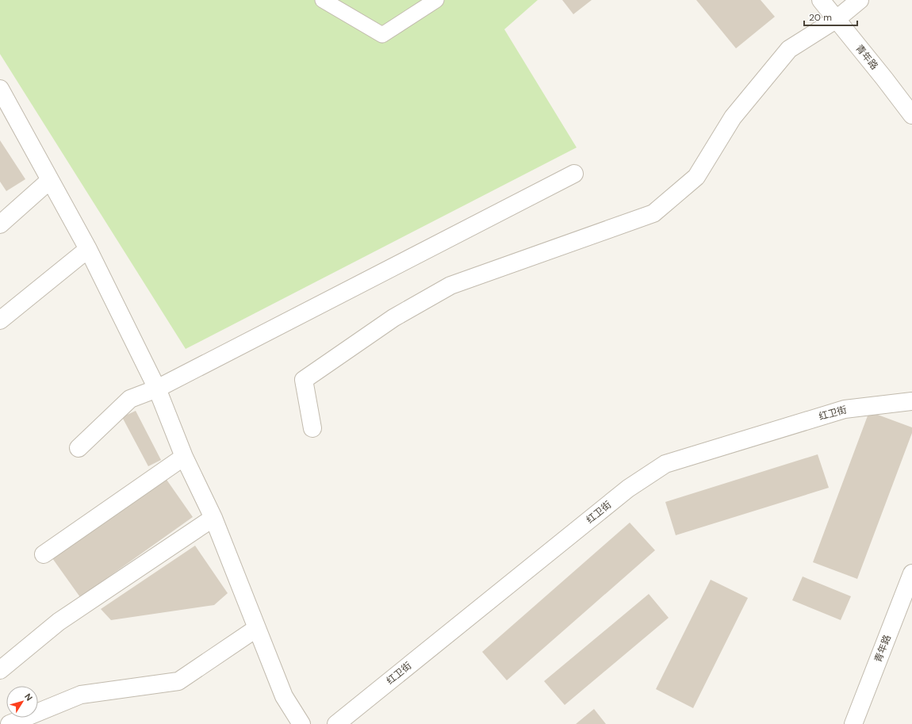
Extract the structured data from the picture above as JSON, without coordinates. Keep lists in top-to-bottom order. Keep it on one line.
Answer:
{"streets":{"street":["青年路","红卫街"]},"scale_bar":"20 m","north":"top right"}
